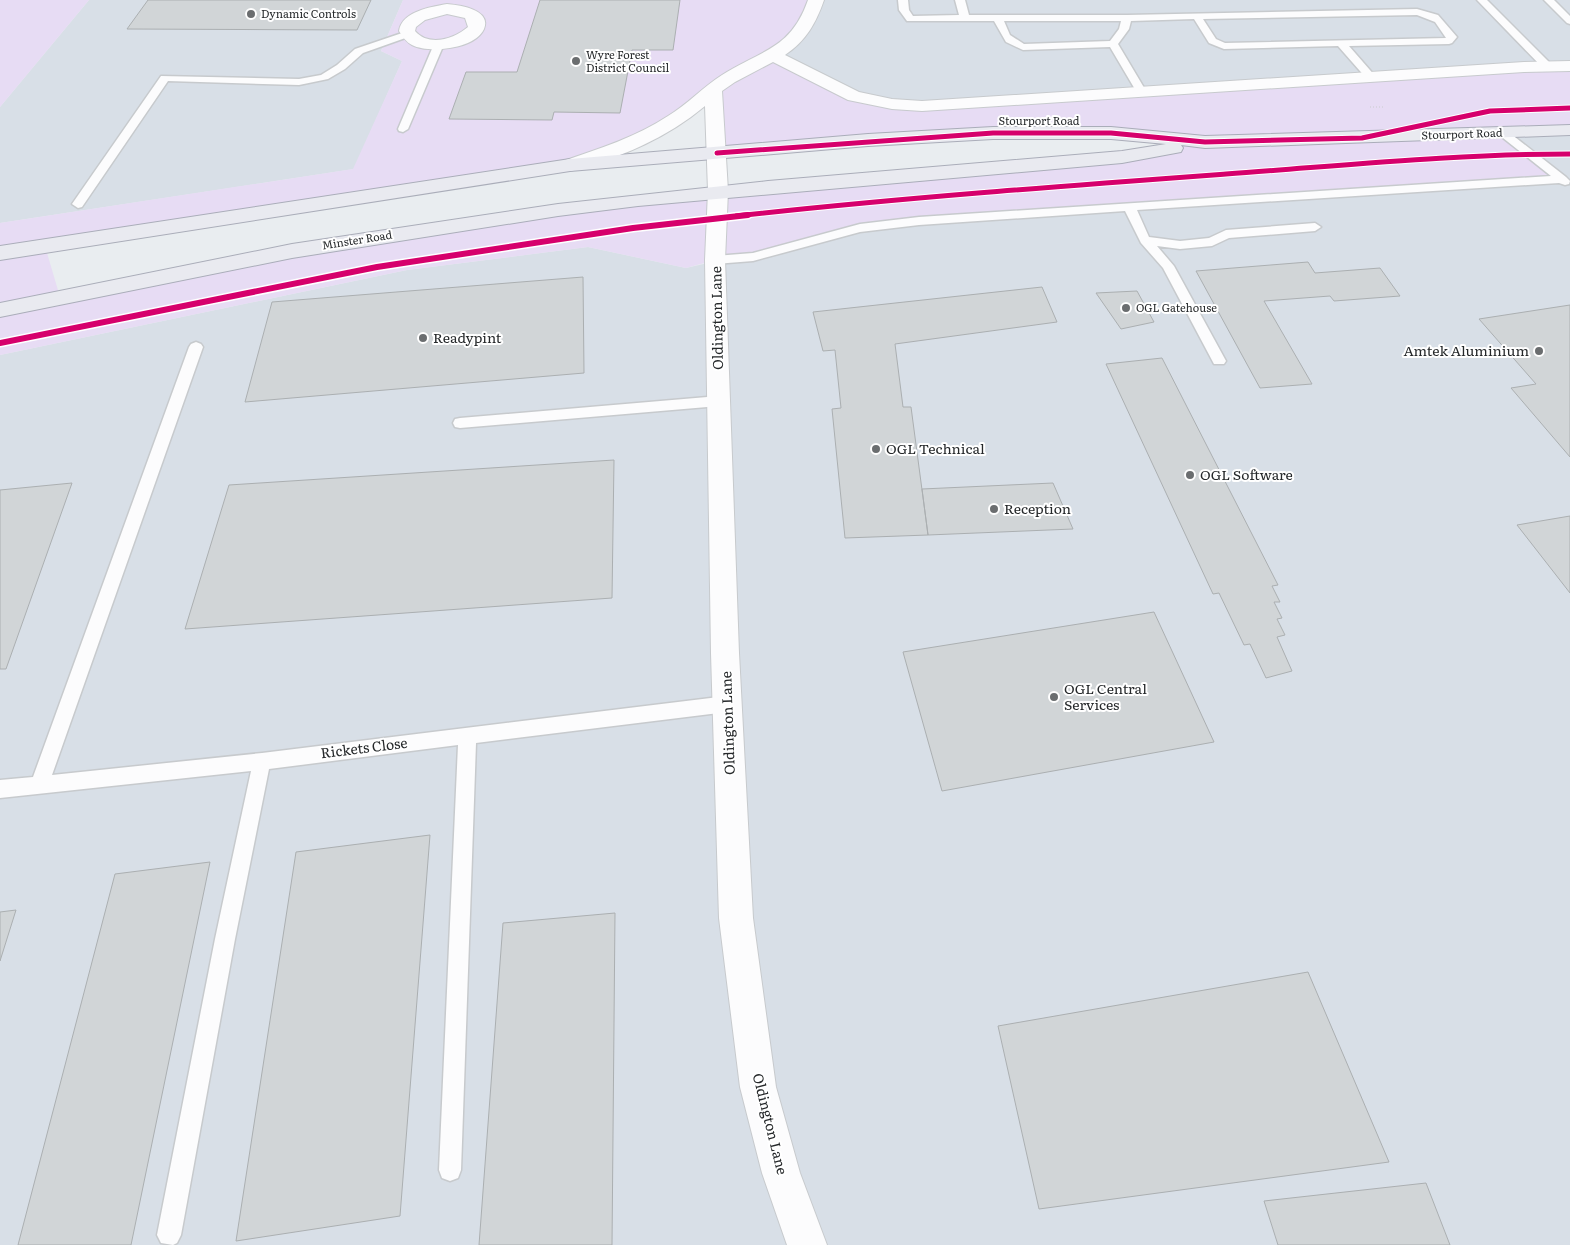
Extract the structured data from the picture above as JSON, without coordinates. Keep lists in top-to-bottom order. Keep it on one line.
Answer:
{"streets":{"main road":["Stourport Road","Minster Road"],"street":["Oldington Lane"],"lane":["Rickets Close"]},"crossings":[["Stourport Road","Minster Road"],["Stourport Road","Oldington Lane"],["Minster Road","Oldington Lane"],["Oldington Lane","Rickets Close"]],"places":["Dynamic Controls","Wyre Forest District Council","OGL Gatehouse","Readypint","Amtek Aluminium","OGL Technical","OGL Software","Reception","OGL Central Services"]}
